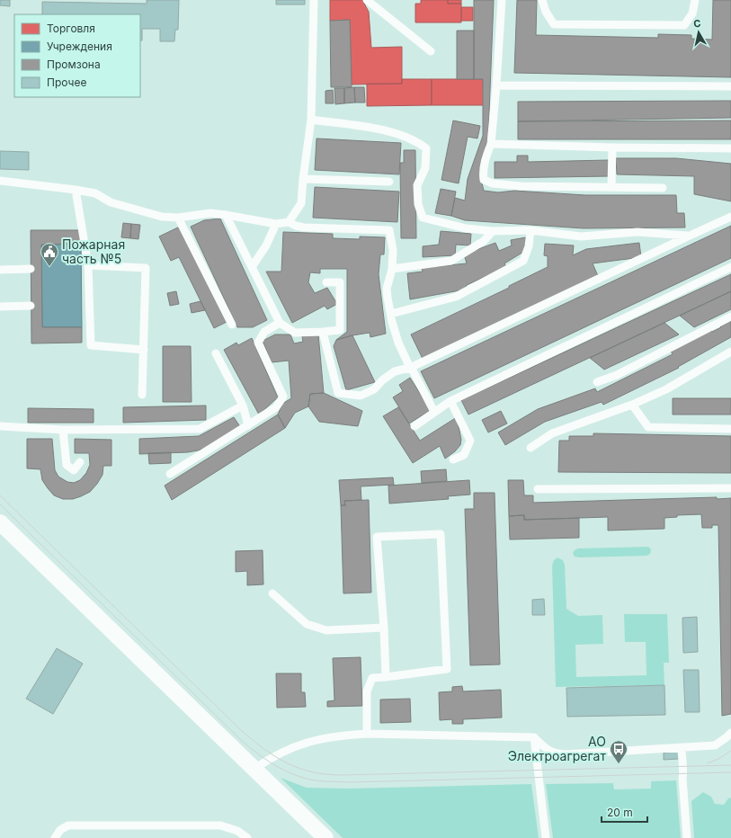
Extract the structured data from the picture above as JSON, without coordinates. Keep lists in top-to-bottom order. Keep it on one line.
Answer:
{"places":{"public building":["Пожарная часть №5"],"bus stop":["АО Электроагрегат"]},"legend":["Торговля","Учреждения","Промзона","Прочее"],"scale_bar":"20 m","north":"top"}
